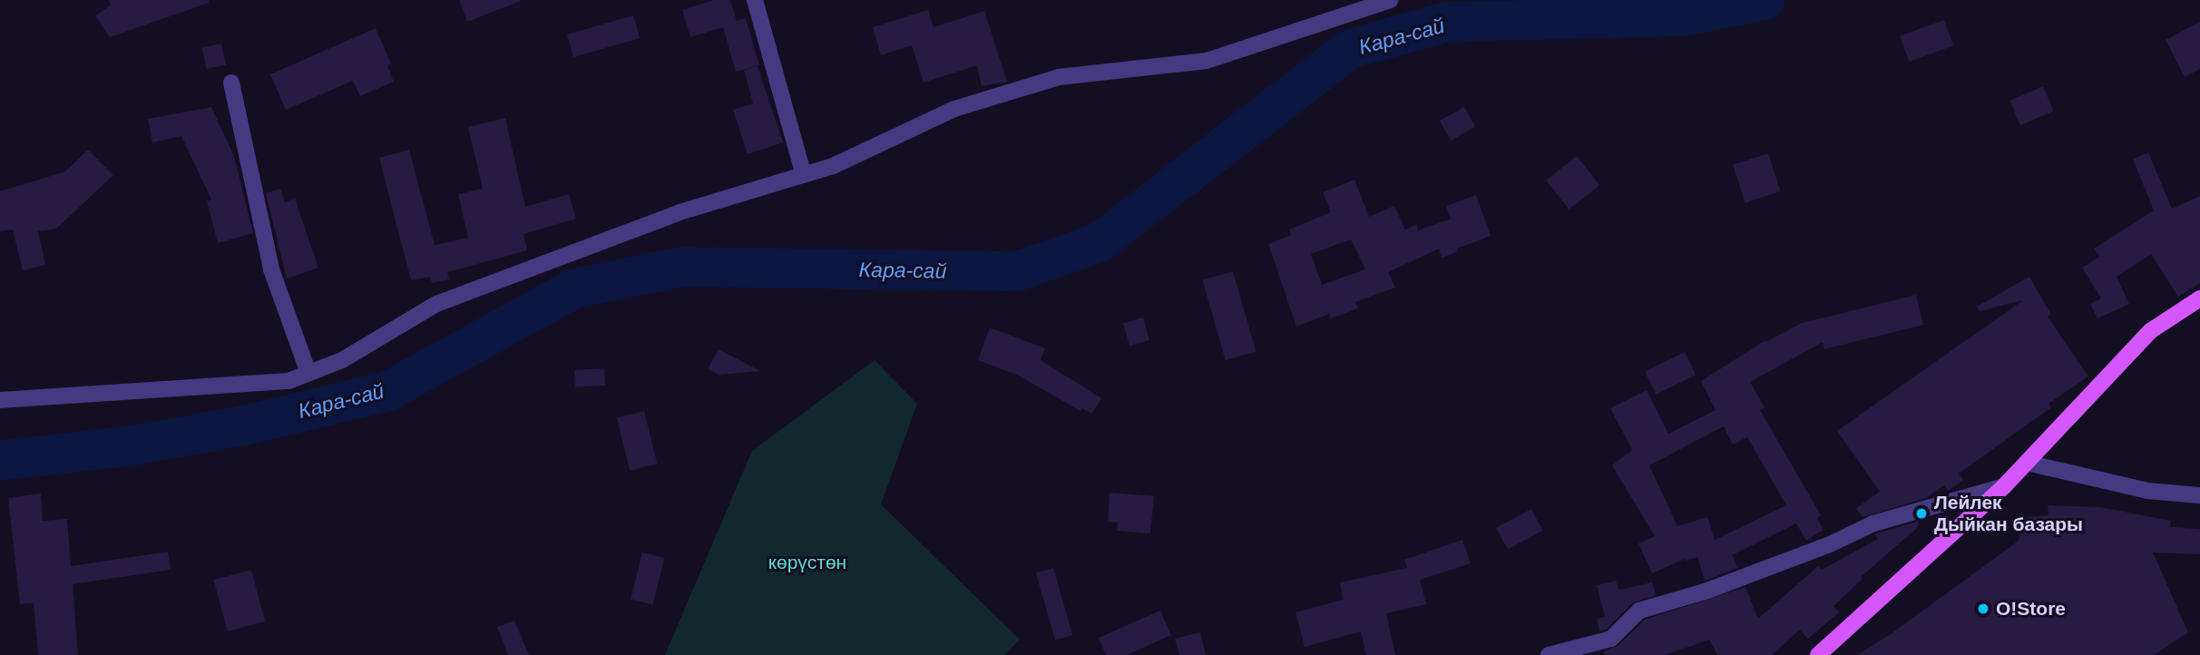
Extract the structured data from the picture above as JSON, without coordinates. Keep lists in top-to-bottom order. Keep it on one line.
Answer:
{"water":["Кара-сай"],"parks":["көрүстөн"],"places":["Лейлек Дыйкан базары","O!Store"]}
